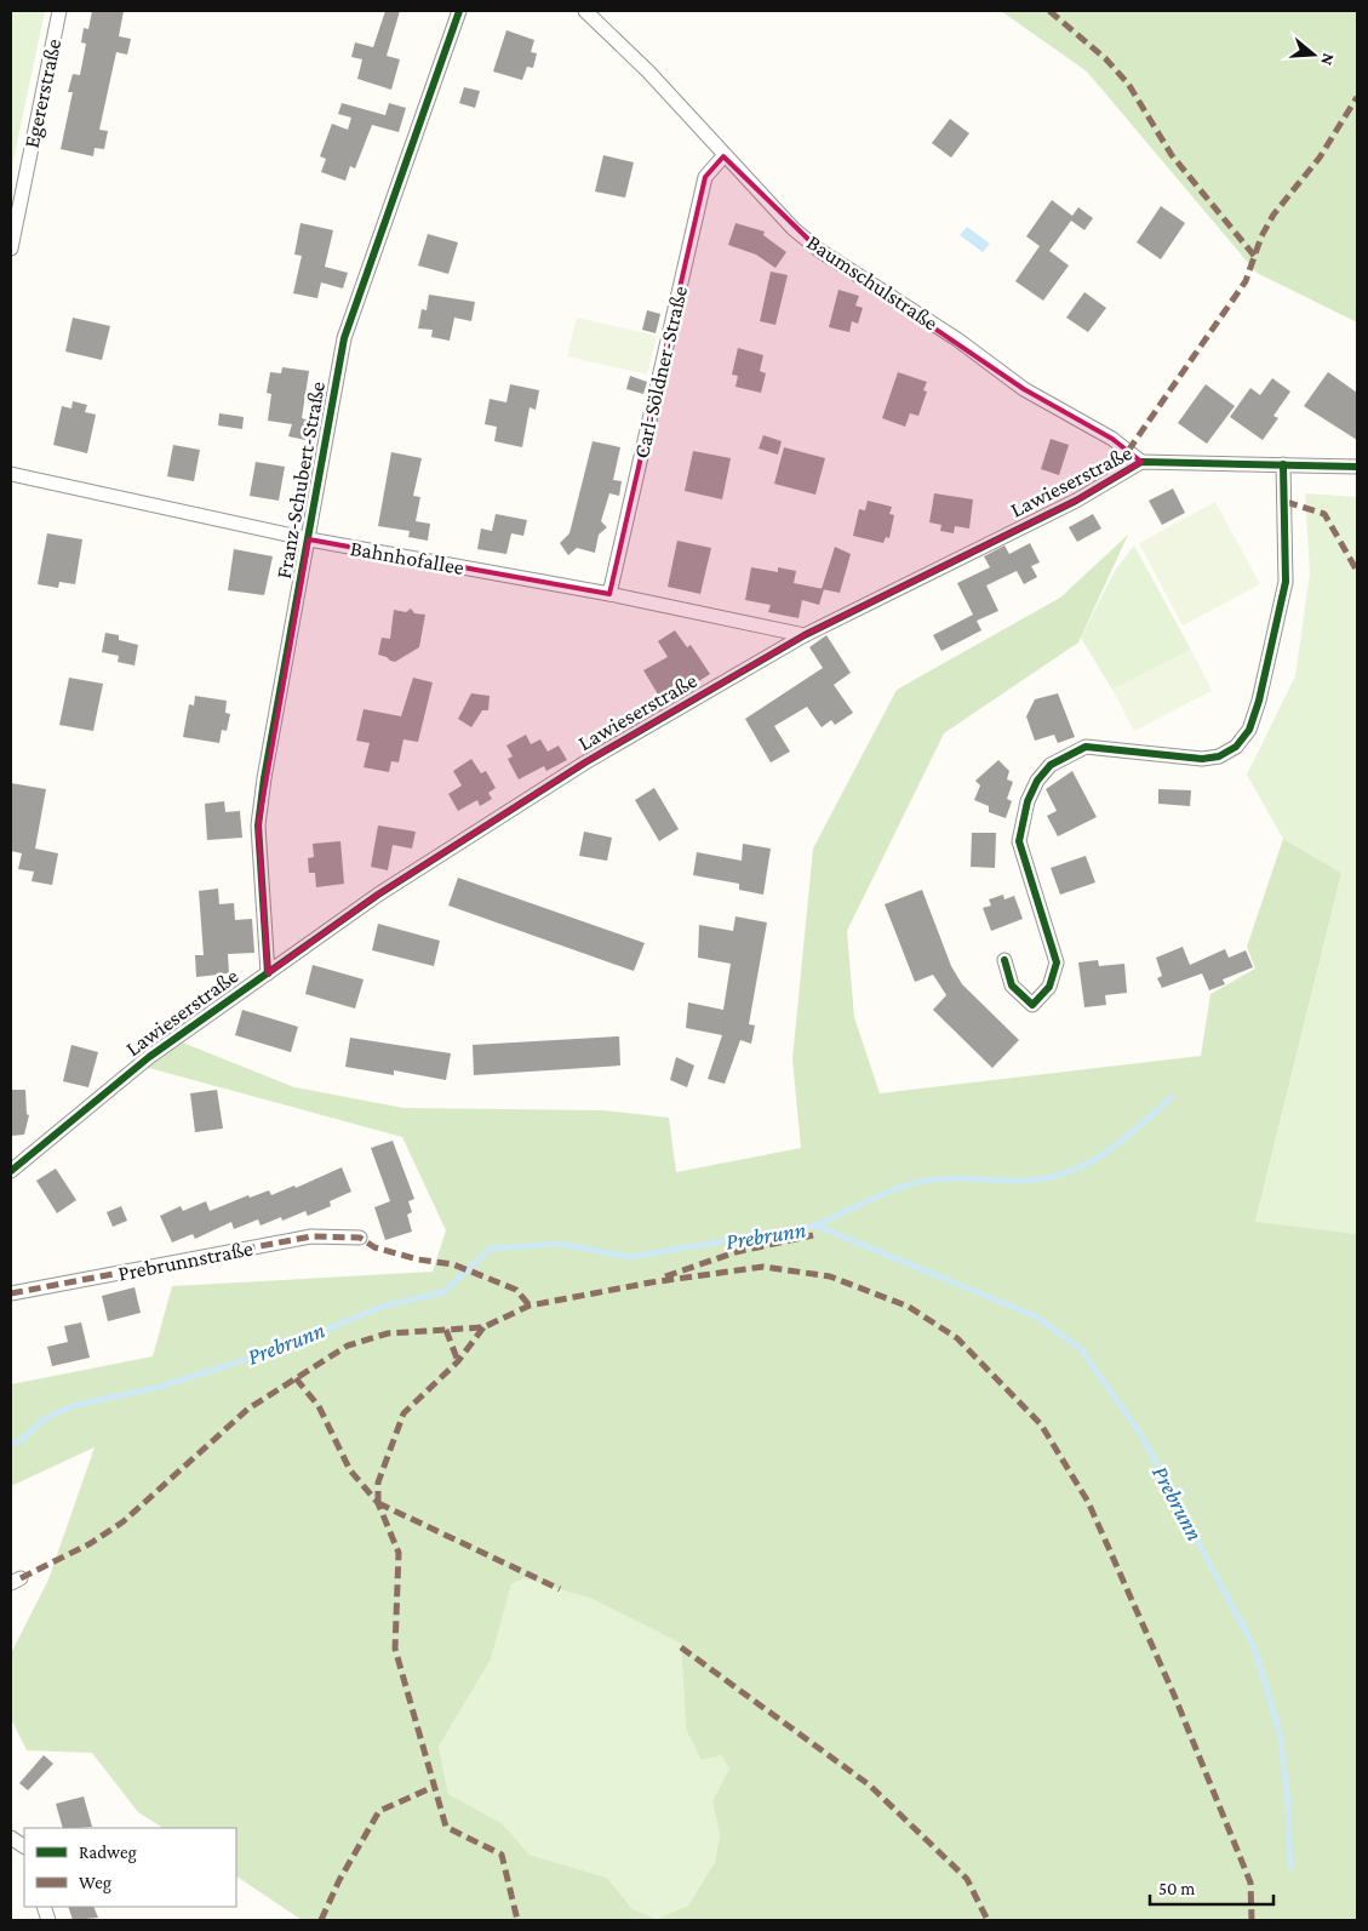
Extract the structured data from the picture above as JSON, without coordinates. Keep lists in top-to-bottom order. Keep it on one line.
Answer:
{"streets":{"street":["Egererstraße","Baumschulstraße","Carl-Söldner-Straße","Franz-Schubert-Straße","Lawieserstraße","Bahnhofallee","Prebrunnstraße"]},"crossings":[["Baumschulstraße","Carl-Söldner-Straße"],["Baumschulstraße","Lawieserstraße"],["Carl-Söldner-Straße","Bahnhofallee"],["Franz-Schubert-Straße","Lawieserstraße"],["Franz-Schubert-Straße","Bahnhofallee"],["Lawieserstraße","Bahnhofallee"]],"water":["Prebrunn"],"legend":["Radweg","Weg"],"scale_bar":"50 m","north":"right"}
